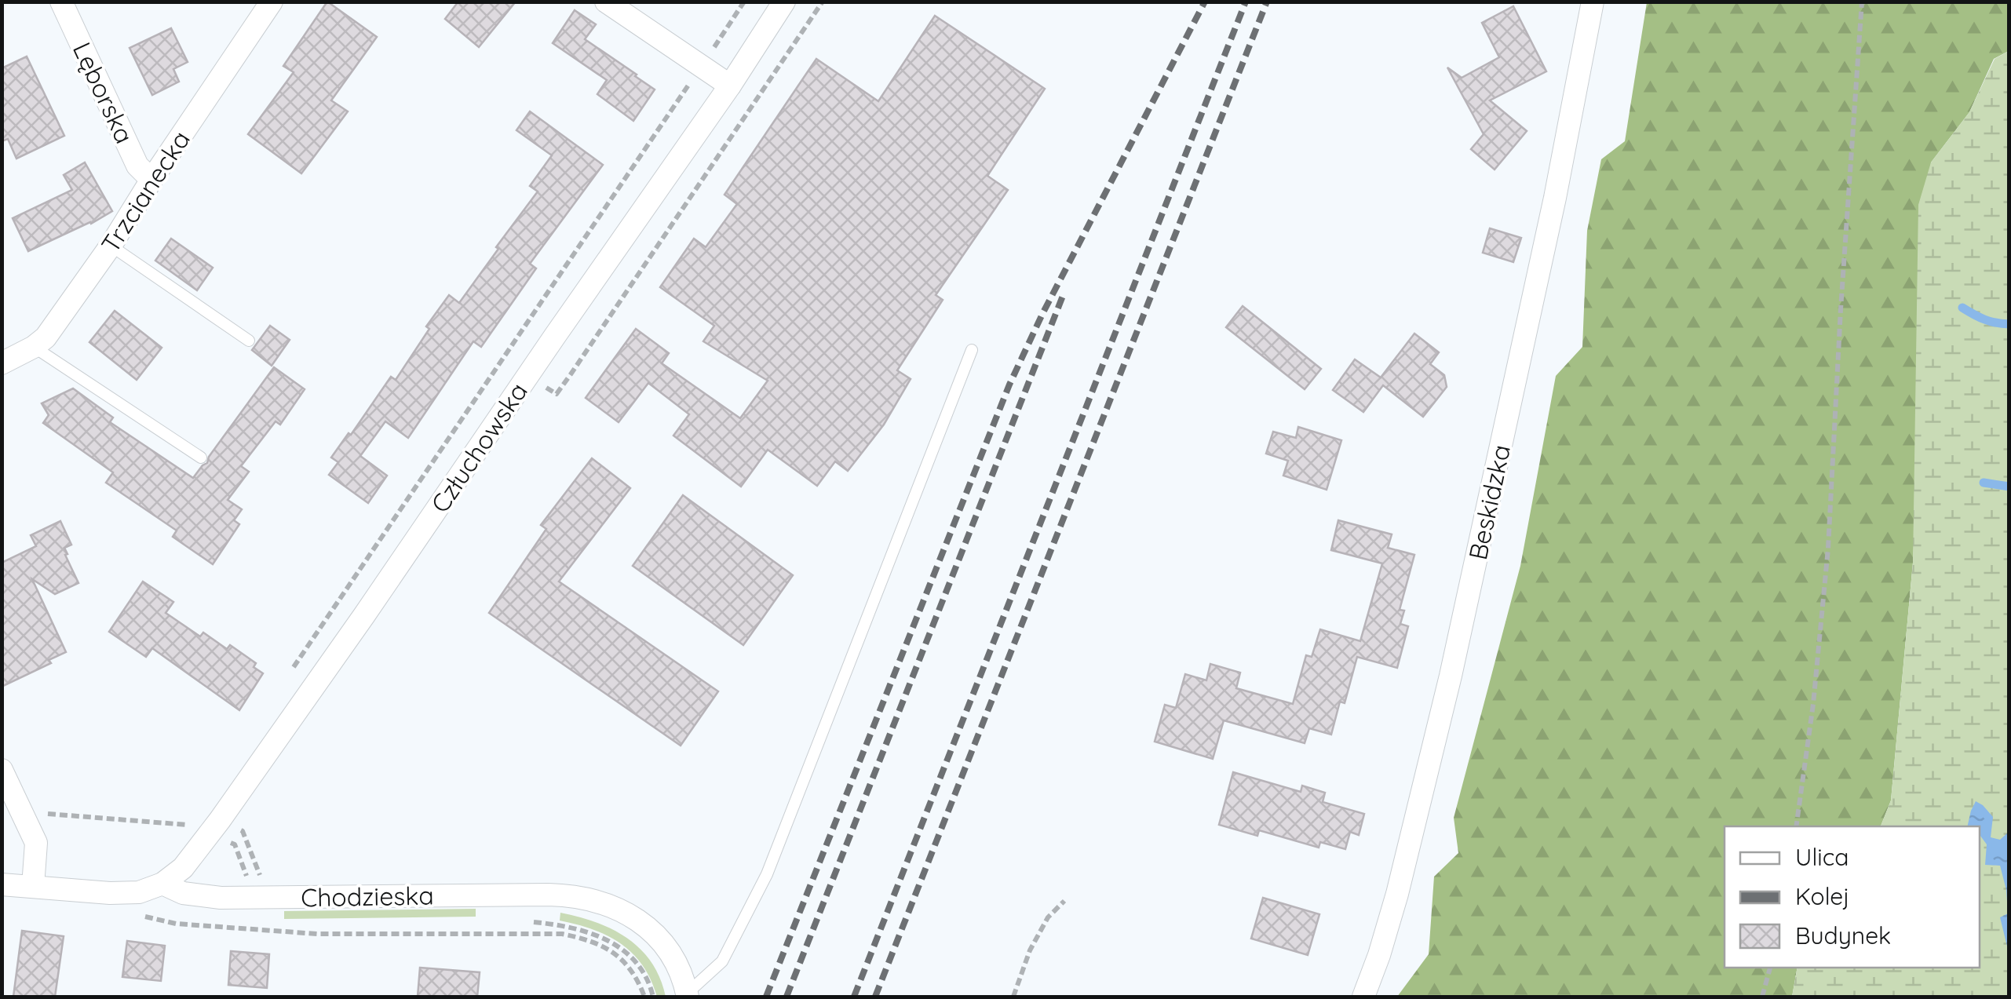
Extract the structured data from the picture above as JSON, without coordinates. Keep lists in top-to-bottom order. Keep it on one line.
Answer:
{"streets":{"street":["Lęborska","Trzcianecka","Człuchowska","Beskidzka","Chodzieska"]},"crossings":[["Lęborska","Trzcianecka"],["Człuchowska","Chodzieska"]],"legend":["Ulica","Kolej","Budynek"]}
